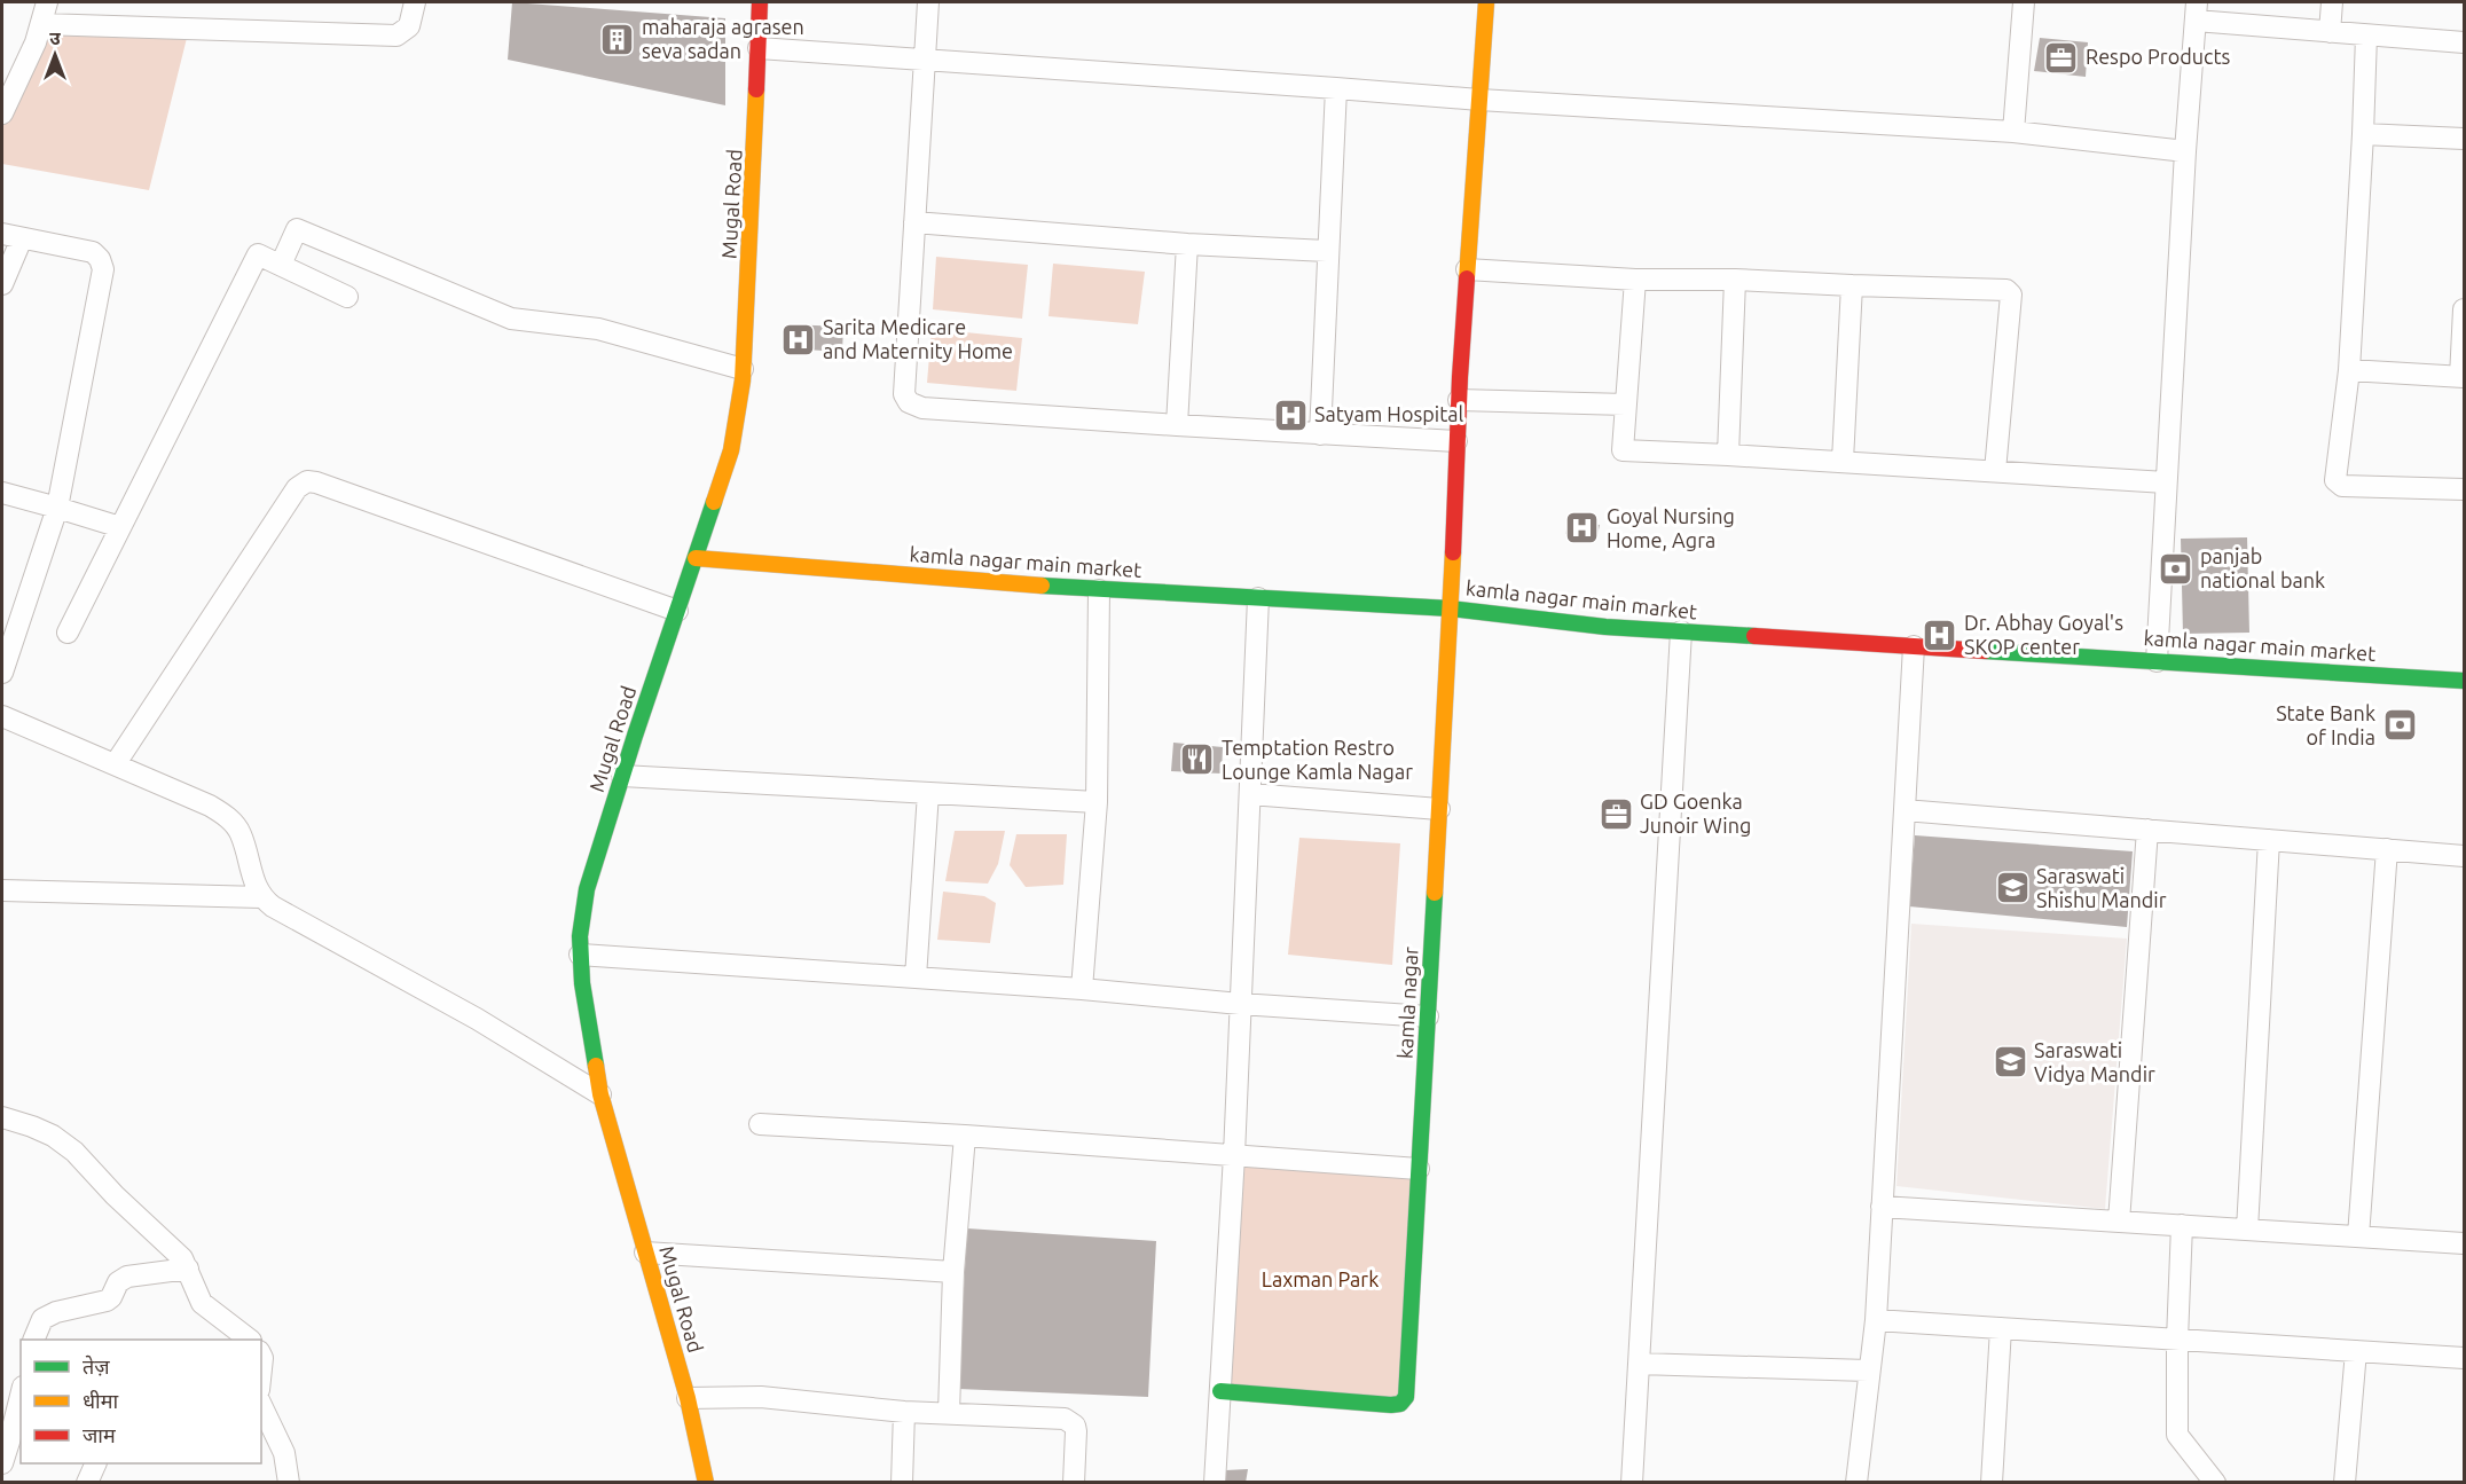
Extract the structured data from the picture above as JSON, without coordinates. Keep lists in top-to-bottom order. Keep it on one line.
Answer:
{"streets":{"street":["Mugal Road","kamla nagar main market","kamla nagar"]},"crossings":[["Mugal Road","kamla nagar main market"],["kamla nagar main market","kamla nagar"]],"parks":["Laxman Park"],"places":{"building":["maharaja agrasen seva sadan"],"office":["Respo Products","GD Goenka Junoir Wing"],"hospital":["Sarita Medicare and Maternity Home","Satyam Hospital","Goyal Nursing Home, Agra","Dr. Abhay Goyal's SKOP center"],"bank":["panjab national bank","State Bank of India"],"restaurant":["Temptation Restro Lounge Kamla Nagar"],"school or university":["Saraswati Shishu Mandir","Saraswati Vidya Mandir"]},"legend":["तेज़","धीमा","जाम"],"north":"top"}
